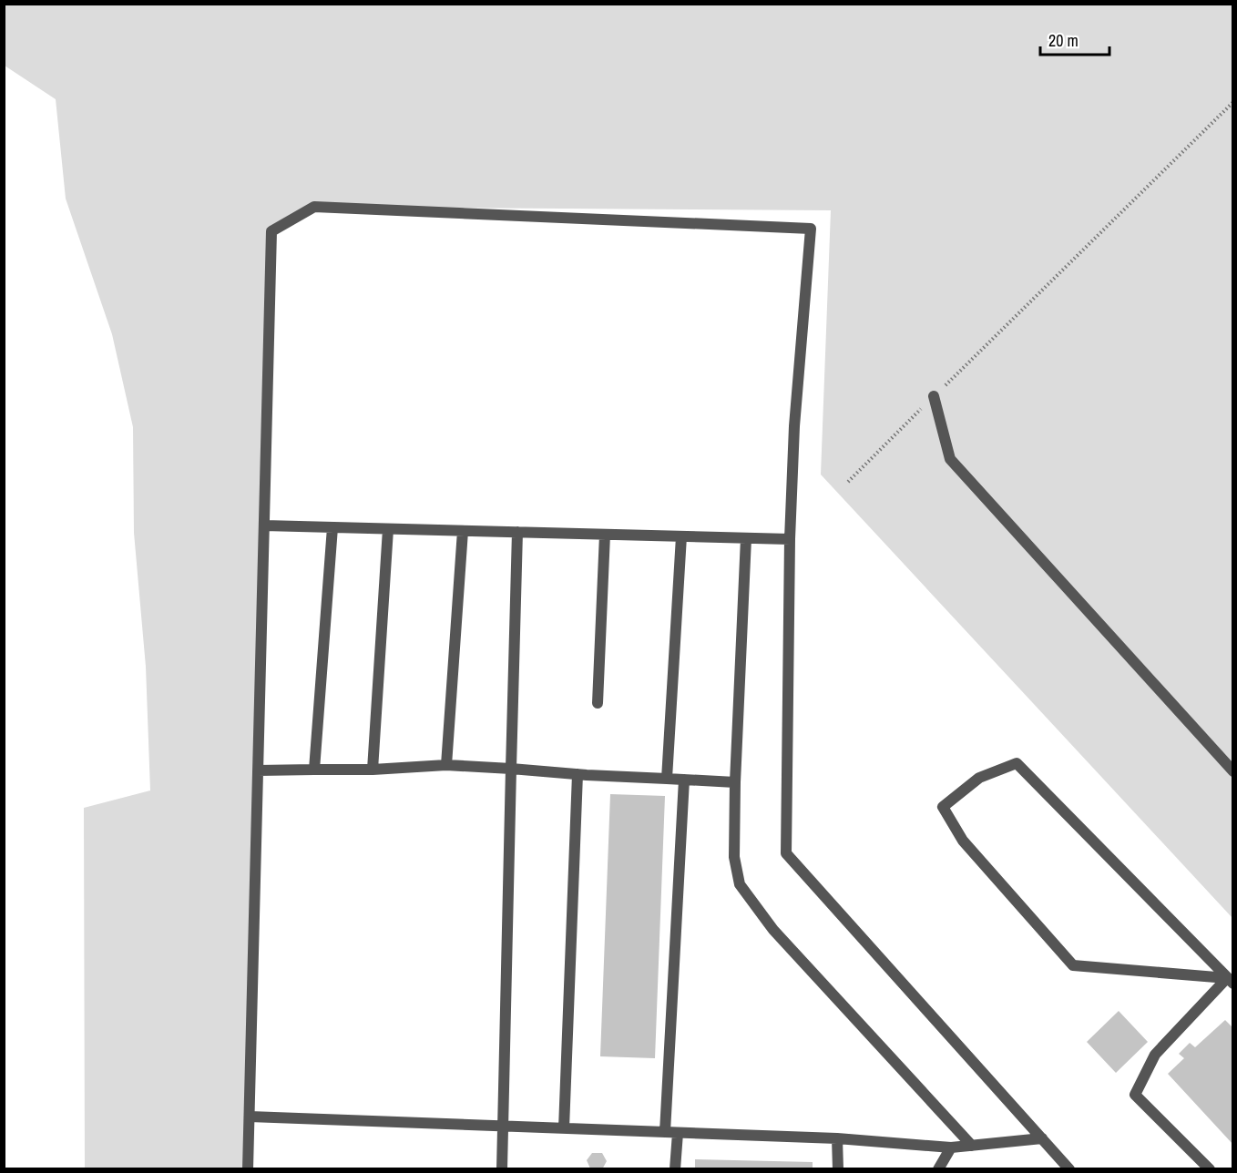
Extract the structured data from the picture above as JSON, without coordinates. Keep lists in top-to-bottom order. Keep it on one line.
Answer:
{"scale_bar":"20 m"}
